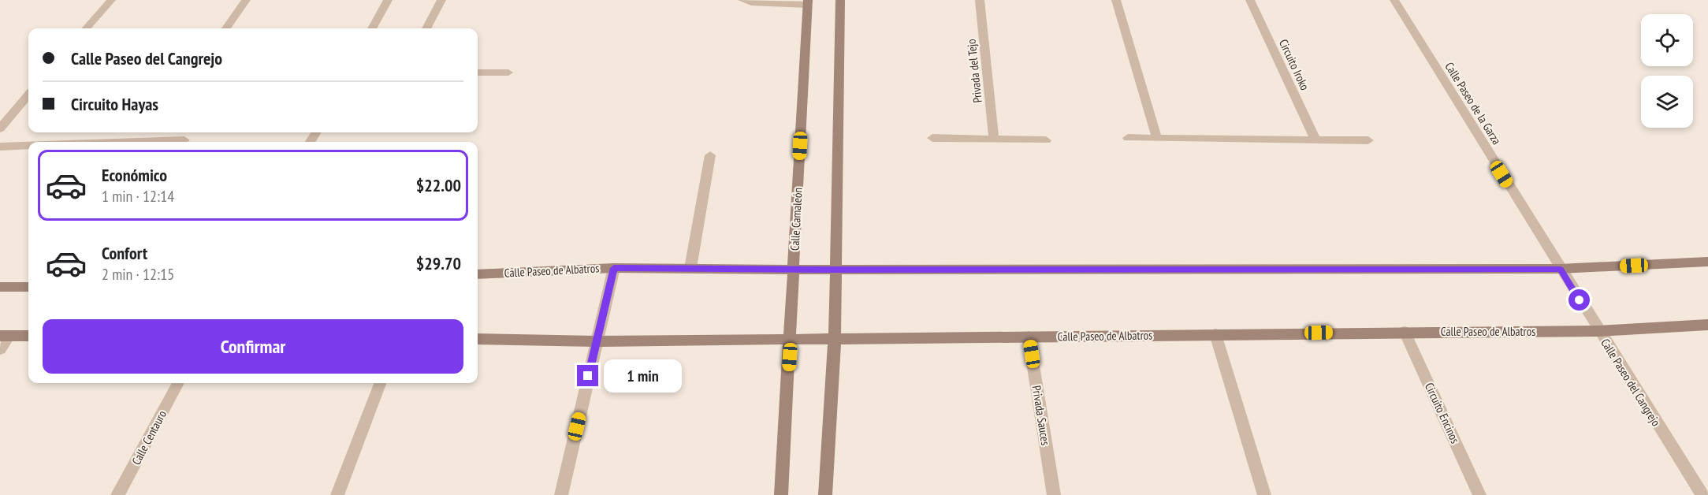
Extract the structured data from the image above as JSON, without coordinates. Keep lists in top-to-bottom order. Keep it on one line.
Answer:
{"streets":{"street":["Circuito Iroko","Privada del Tejo","Calle Paseo de la Garza","Calle Camaleón","Calle Paseo de Albatros","Calle Paseo del Cangrejo","Circuito Encinos","Privada Sauces","Calle Centauro"]},"crossings":[["Calle Paseo de la Garza","Calle Paseo de Albatros"],["Calle Paseo de la Garza","Calle Paseo del Cangrejo"],["Calle Camaleón","Calle Paseo de Albatros"],["Calle Paseo de Albatros","Calle Paseo del Cangrejo"],["Calle Paseo de Albatros","Circuito Encinos"],["Calle Paseo de Albatros","Privada Sauces"]],"page":{"banner":["Calle Paseo del Cangrejo","Circuito Hayas"],"list":[{"name":"Económico","note":"1 min · 12:14","value":"$22.00"},{"name":"Confort","note":"2 min · 12:15","value":"$29.70"}],"buttons":"Confirmar","bubble":"1 min"}}
